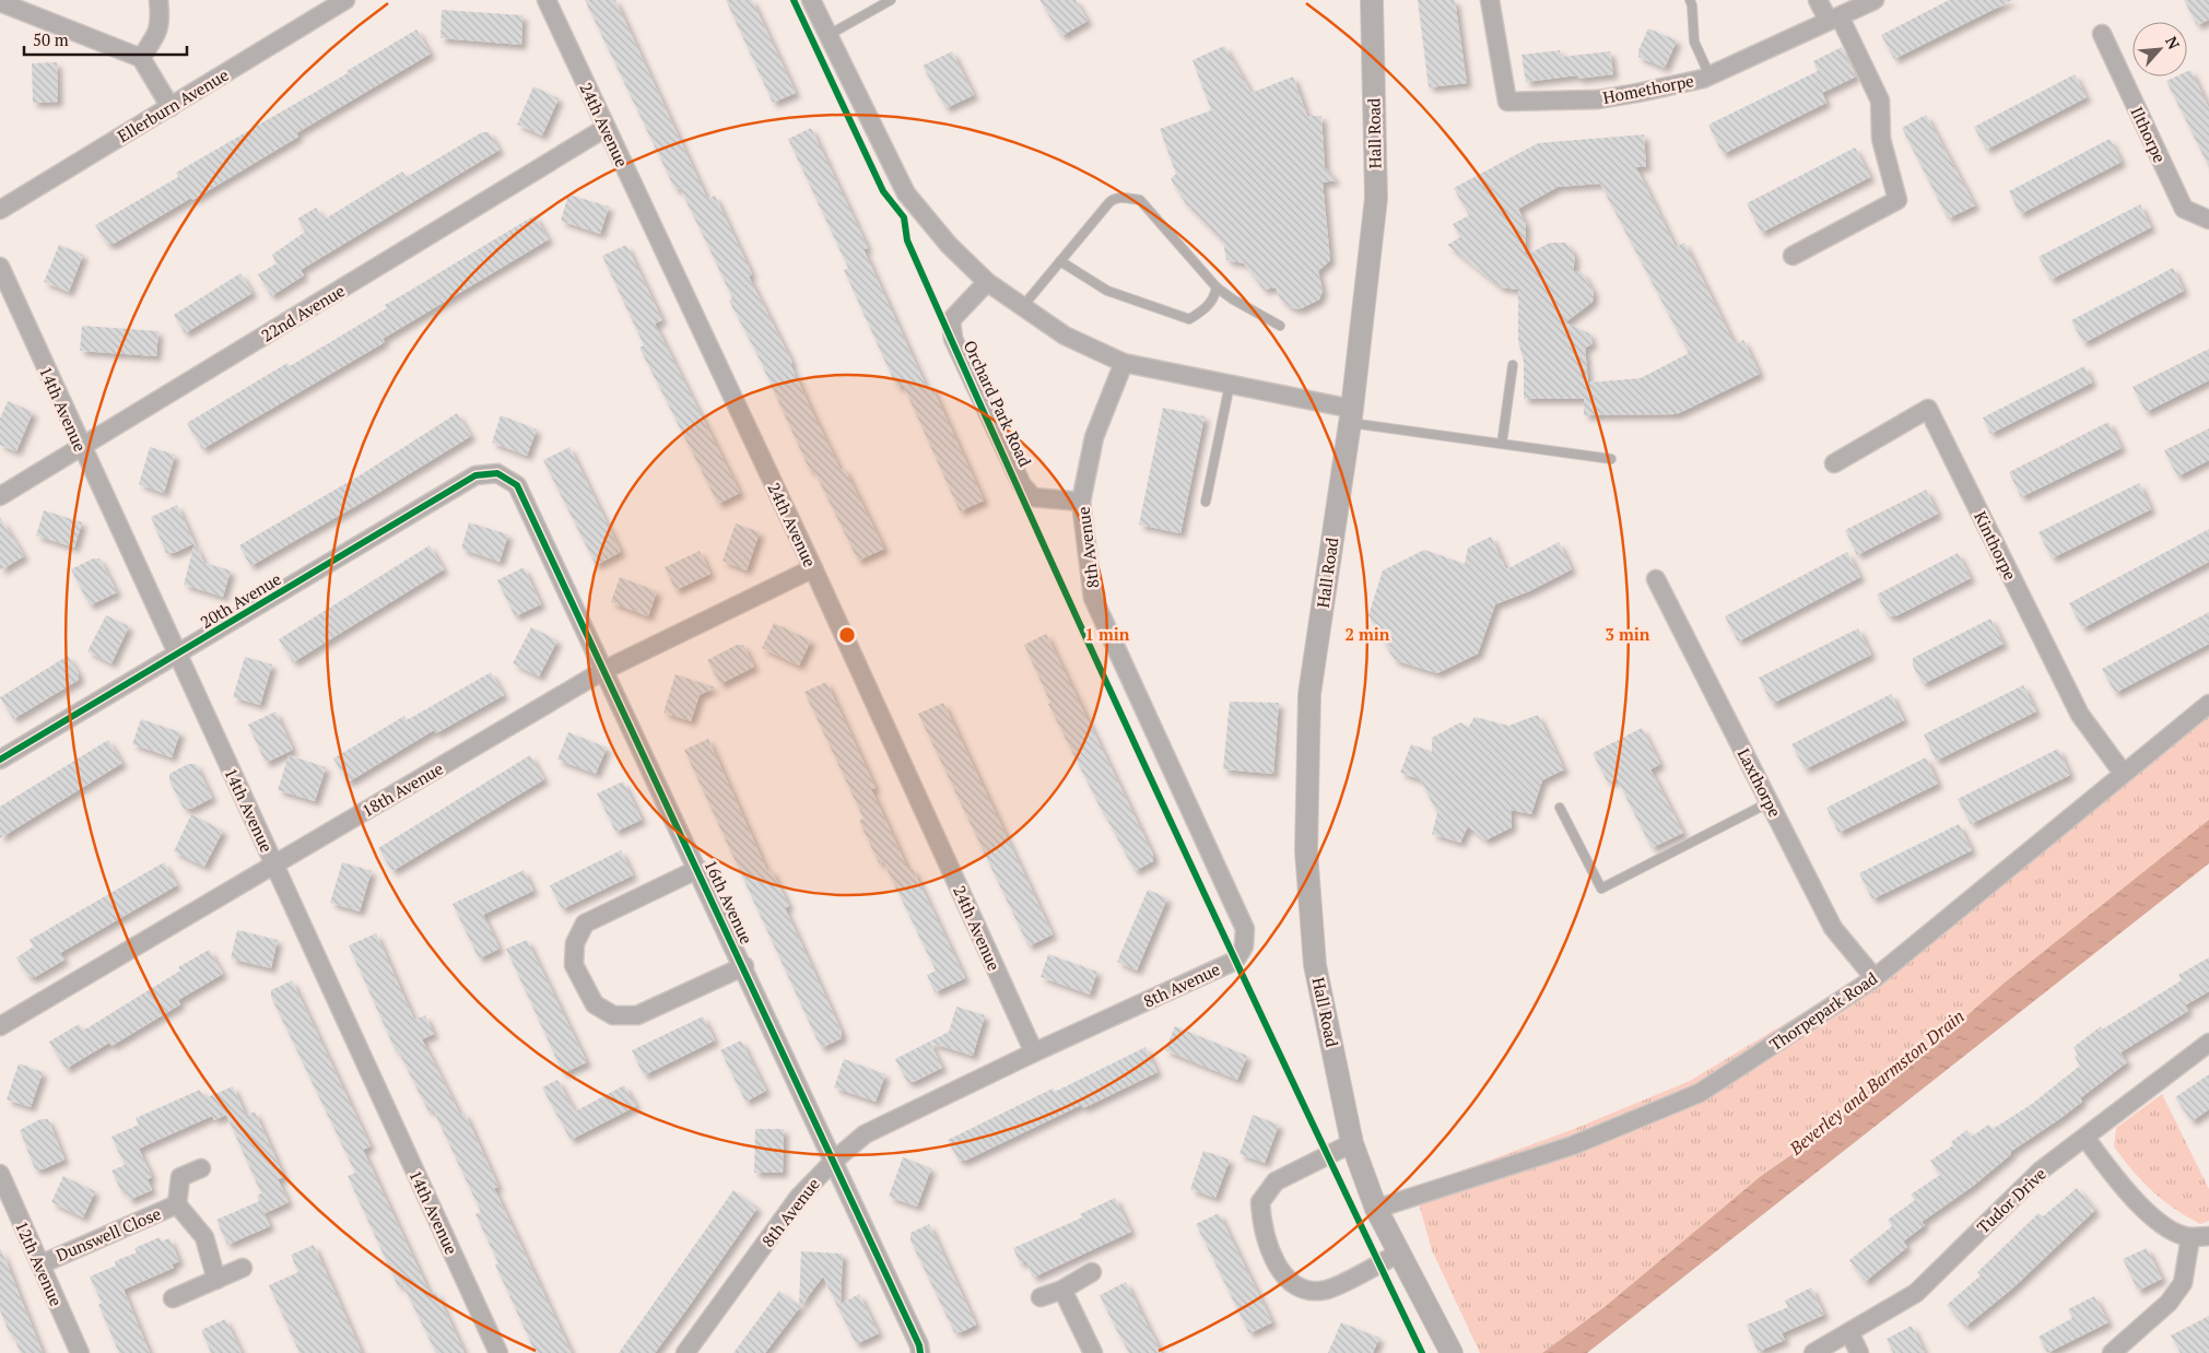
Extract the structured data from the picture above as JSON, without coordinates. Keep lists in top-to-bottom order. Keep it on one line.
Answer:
{"streets":{"street":["Homethorpe","Ellerburn Avenue","24th Avenue","Hall Road","Ilthorpe","22nd Avenue","Orchard Park Road","14th Avenue","Kinthorpe","8th Avenue","20th Avenue","Laxthorpe","18th Avenue","16th Avenue","Thorpepark Road","Tudor Drive","Dunswell Close","12th Avenue"]},"crossings":[["24th Avenue","22nd Avenue"],["24th Avenue","8th Avenue"],["24th Avenue","18th Avenue"],["Hall Road","Thorpepark Road"],["22nd Avenue","14th Avenue"],["Orchard Park Road","8th Avenue"],["14th Avenue","20th Avenue"],["14th Avenue","18th Avenue"],["Kinthorpe","Thorpepark Road"],["8th Avenue","16th Avenue"],["20th Avenue","16th Avenue"],["Laxthorpe","Thorpepark Road"],["18th Avenue","16th Avenue"],["Dunswell Close","12th Avenue"]],"water":["Beverley and Barmston Drain"],"scale_bar":"50 m","north":"top right","rings":["1 min","2 min","3 min"]}
